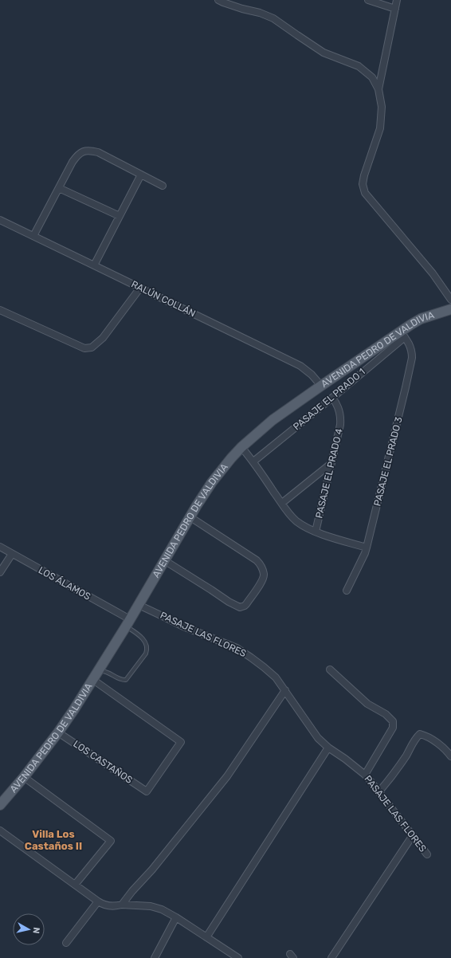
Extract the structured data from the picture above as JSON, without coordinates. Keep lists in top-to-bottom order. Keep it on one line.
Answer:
{"streets":{"main road":["AVENIDA PEDRO DE VALDIVIA"],"street":["RALÚN COLLÁN","PASAJE EL PRADO 1","PASAJE EL PRADO 3","PASAJE EL PRADO 4","LOS ÁLAMOS","PASAJE LAS FLORES","LOS CASTAÑOS"]},"crossings":[["RALÚN COLLÁN","AVENIDA PEDRO DE VALDIVIA"],["AVENIDA PEDRO DE VALDIVIA","PASAJE EL PRADO 1"],["AVENIDA PEDRO DE VALDIVIA","PASAJE EL PRADO 3"],["AVENIDA PEDRO DE VALDIVIA","LOS ÁLAMOS"],["AVENIDA PEDRO DE VALDIVIA","PASAJE LAS FLORES"],["AVENIDA PEDRO DE VALDIVIA","LOS CASTAÑOS"],["PASAJE EL PRADO 1","PASAJE EL PRADO 3"],["PASAJE EL PRADO 1","PASAJE EL PRADO 4"]],"districts":["Villa Los Castaños II"],"north":"right"}
